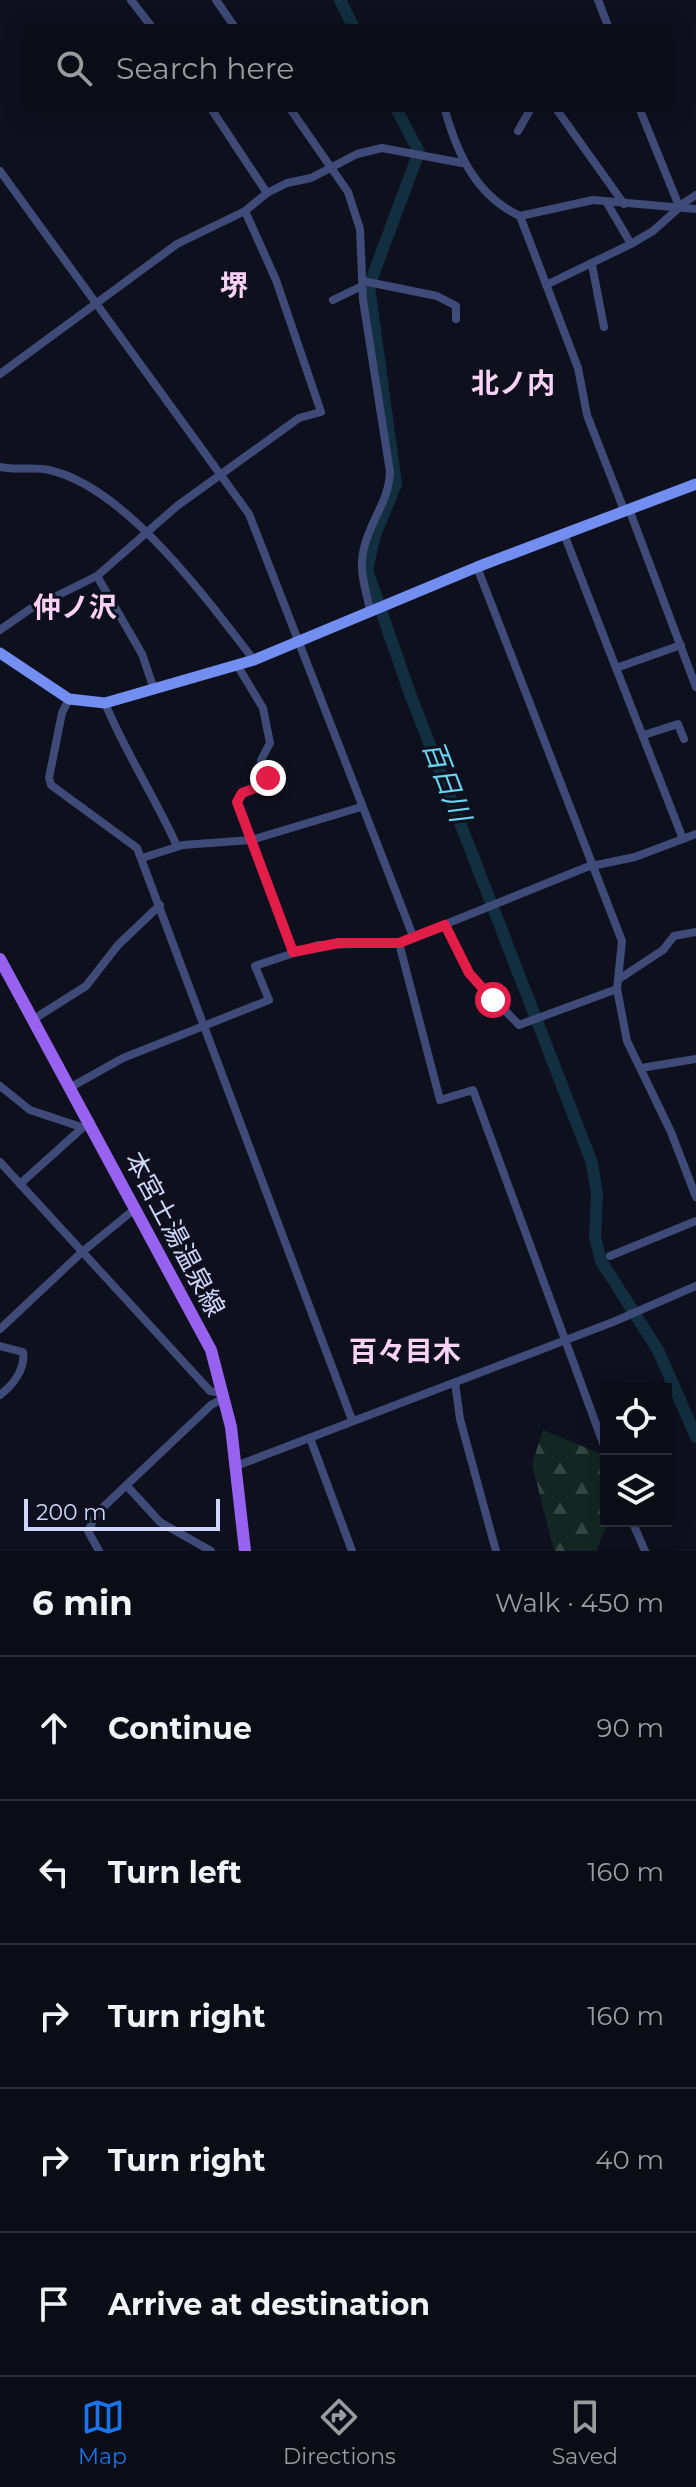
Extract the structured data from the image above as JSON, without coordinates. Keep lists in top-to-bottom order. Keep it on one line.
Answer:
{"streets":{"main road":["本宮土湯温泉線"]},"districts":["堺","北ノ内","仲ノ沢","百々目木"],"water":["百日川"],"scale_bar":"200 m","page":{"search":"Search here","scale":"200 m","heading":["6 min","Walk · 450 m"],"list":[["Continue","90 m"],["Turn left","160 m"],["Turn right","160 m"],["Turn right","40 m"],"Arrive at destination"],"nav":["Map","Directions","Saved"]}}
